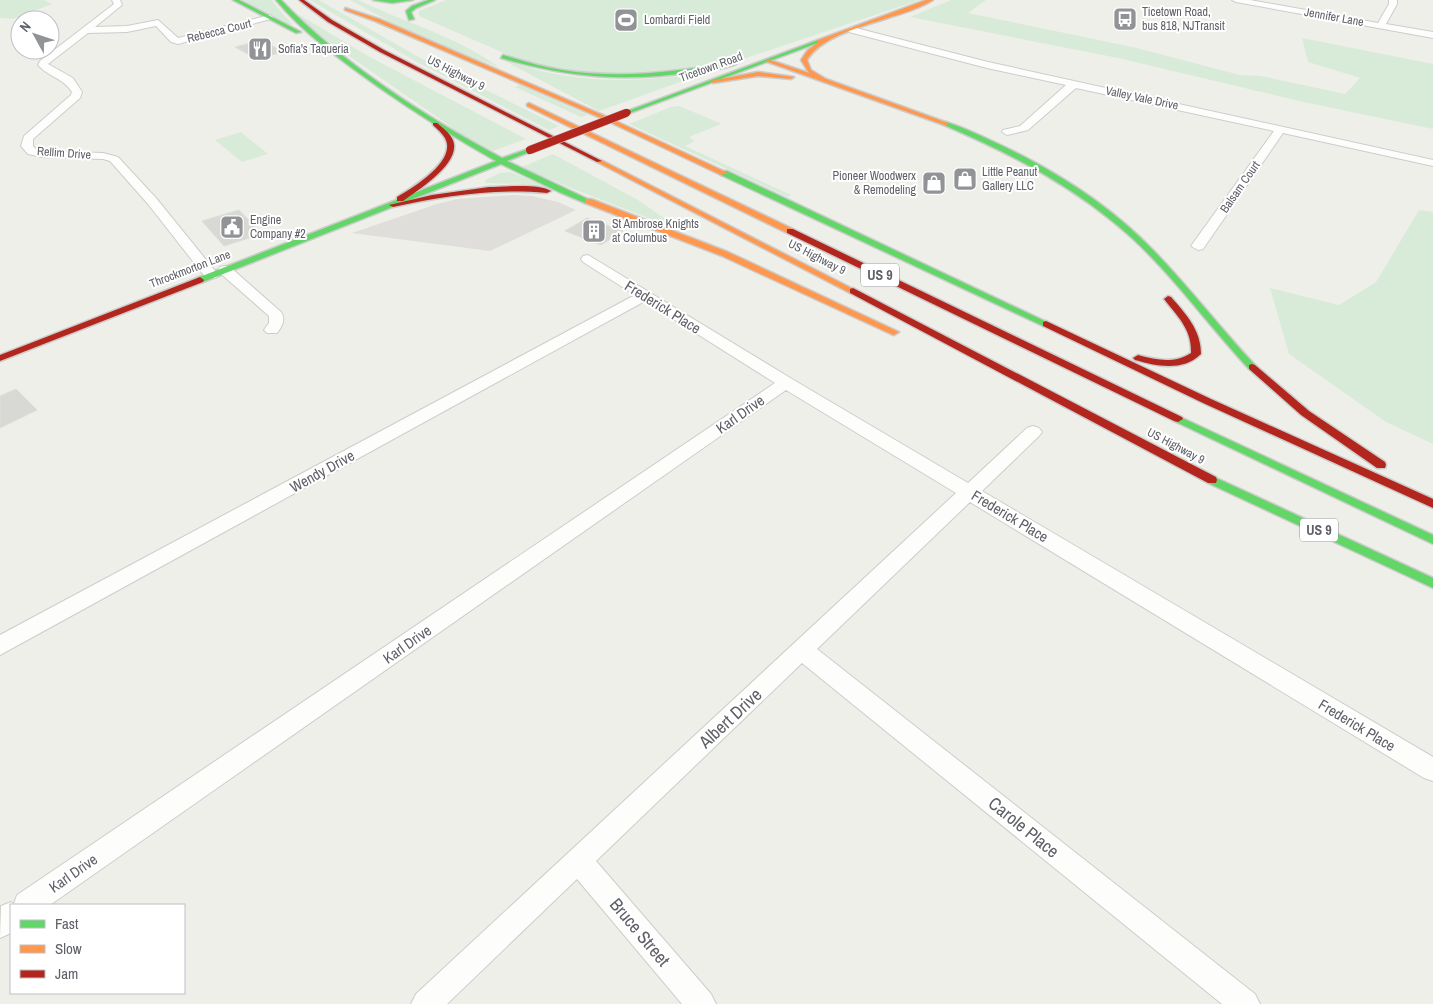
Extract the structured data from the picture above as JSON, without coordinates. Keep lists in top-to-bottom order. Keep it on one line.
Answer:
{"streets":{"main road":["Ticetown Road","US Highway 9","Throckmorton Lane","US 9"],"street":["Jennifer Lane","Rebecca Court","Valley Vale Drive","Rellim Drive","Balsam Court","Frederick Place","Karl Drive","Wendy Drive","Albert Drive","Carole Place","Bruce Street"]},"crossings":[["Rebecca Court","Rellim Drive"],["Ticetown Road","Valley Vale Drive"],["Ticetown Road","Throckmorton Lane"],["Valley Vale Drive","Balsam Court"],["Rellim Drive","Throckmorton Lane"],["Frederick Place","Karl Drive"],["Frederick Place","Wendy Drive"],["Frederick Place","Albert Drive"],["Albert Drive","Carole Place"],["Albert Drive","Bruce Street"]],"places":{"bus stop":["Ticetown Road, bus 818, NJTransit"],"sports":["Lombardi Field"],"restaurant":["Sofia's Taqueria"],"shop":["Little Peanut Gallery LLC","Pioneer Woodwerx & Remodeling"],"public building":["Engine Company #2"],"building":["St Ambrose Knights at Columbus"]},"legend":["Fast","Slow","Jam"],"north":"top left"}
